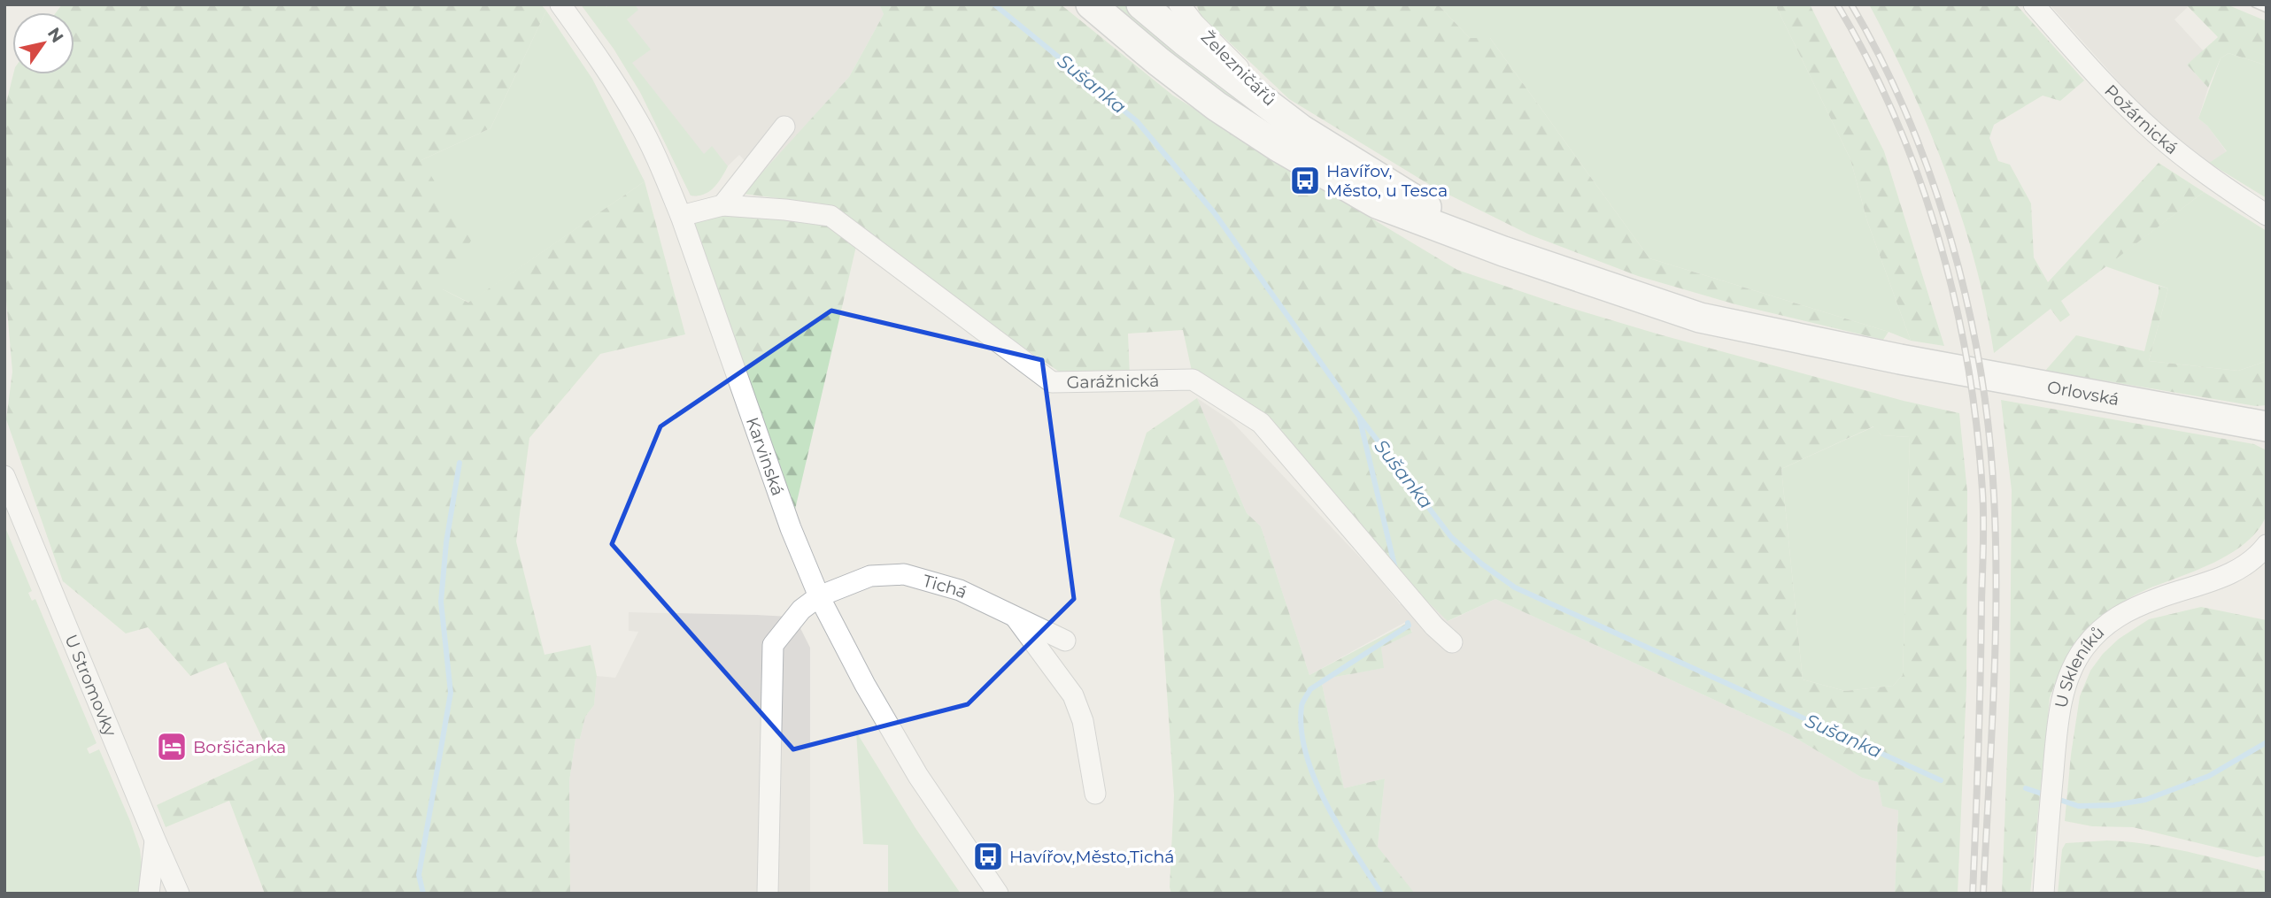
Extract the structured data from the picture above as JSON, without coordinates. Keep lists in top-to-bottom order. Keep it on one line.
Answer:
{"streets":{"main road":["Orlovská"],"street":["Železničářů","Požárnická","Garážnická","Karvinská","Tichá","U Skleníků","U Stromovky"]},"crossings":[["Garážnická","Karvinská"],["Karvinská","Tichá"]],"water":["Sušanka"],"places":{"bus stop":["Havířov, Město, u Tesca","Havířov,Město,Tichá"],"hotel":["Boršičanka"]},"north":"top right"}
